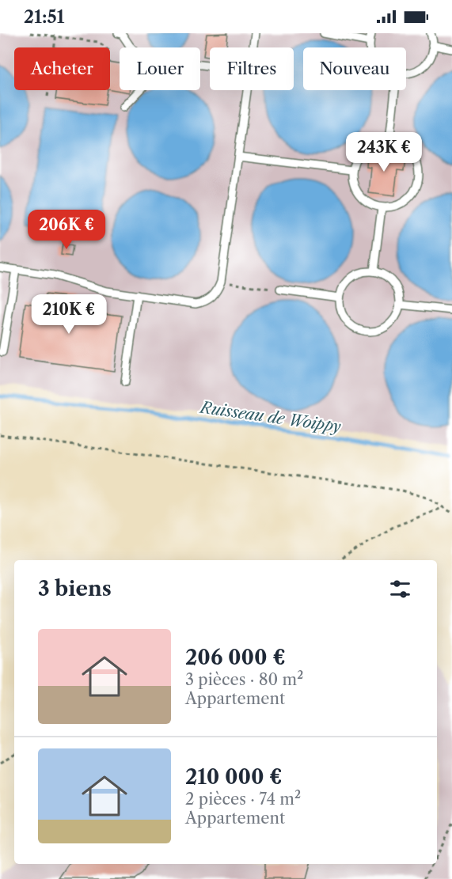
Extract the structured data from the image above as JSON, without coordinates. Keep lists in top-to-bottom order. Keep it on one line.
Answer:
{"water":["Ruisseau de Woippy"],"page":{"status":"21:51","chip":["Acheter","Louer","Filtres","Nouveau"],"price":["243K €","206K €","210K €"],"heading":"3 biens","list":[{"name":"206 000 €","note":"3 pièces · 80 m² · Appartement"},{"name":"210 000 €","note":"2 pièces · 74 m² · Appartement"}]}}
